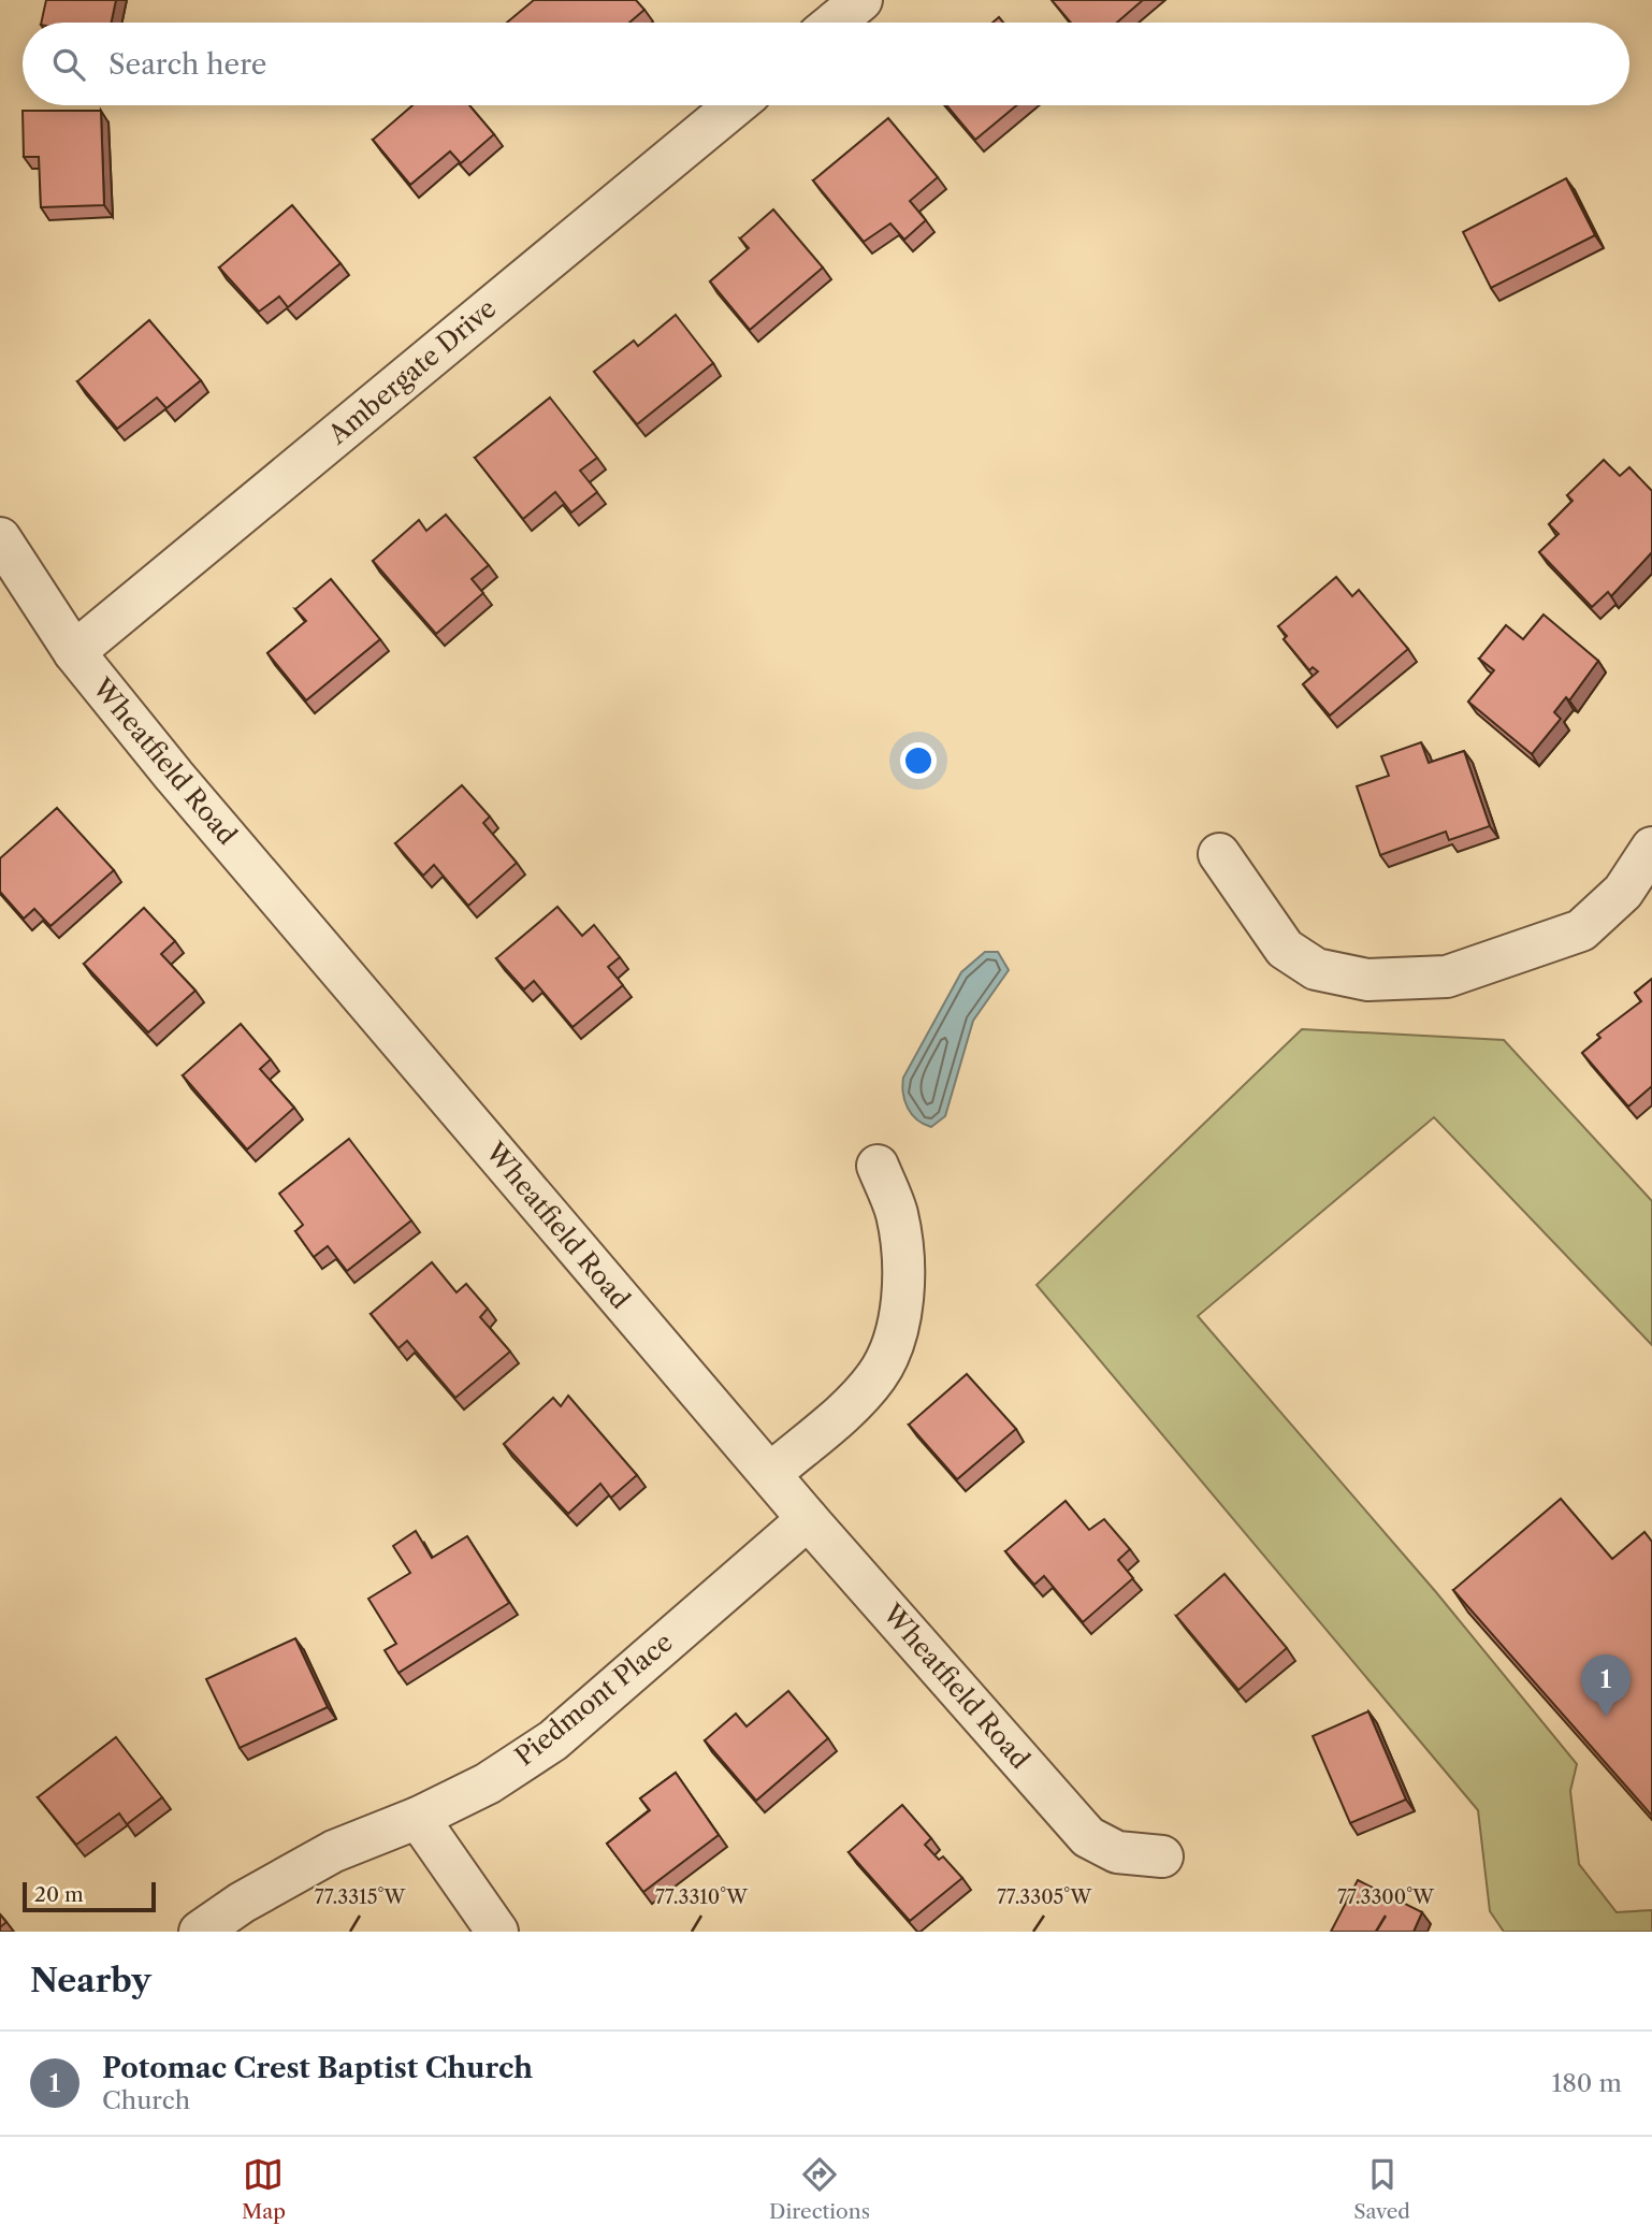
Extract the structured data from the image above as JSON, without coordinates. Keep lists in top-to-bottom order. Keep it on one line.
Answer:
{"streets":{"street":["Ambergate Drive","Wheatfield Road","Piedmont Place"]},"crossings":[["Ambergate Drive","Wheatfield Road"],["Wheatfield Road","Piedmont Place"]],"scale_bar":"20 m","page":{"search":"Search here","pins":"1","scale":"20 m","heading":"Nearby","list":[{"mark":"1","name":"Potomac Crest Baptist Church","note":"Church","value":"180 m"}],"nav":["Map","Directions","Saved"]},"coordinates":["77.3315°W","77.3310°W","77.3305°W","77.3300°W"]}
